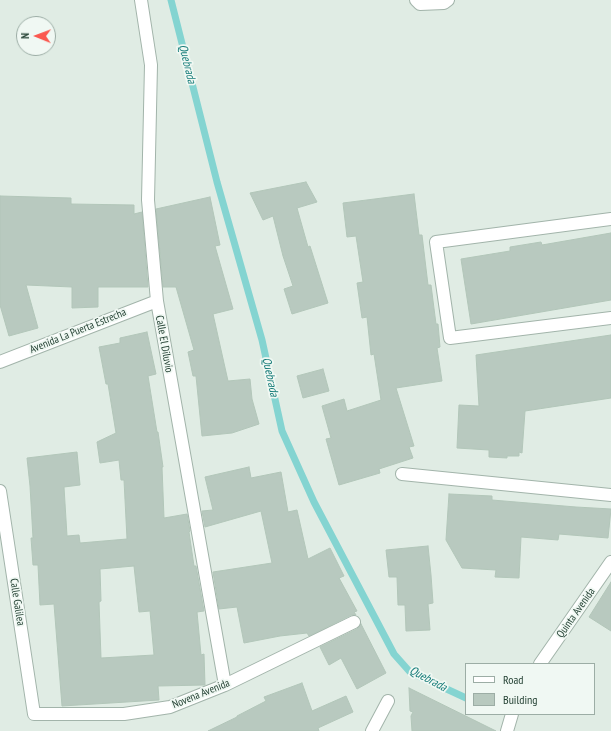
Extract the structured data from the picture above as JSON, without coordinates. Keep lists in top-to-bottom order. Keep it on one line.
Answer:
{"streets":{"street":["Avenida La Puerta Estrecha","Calle El Diluvio","Calle Galilea","Quinta Avenida","Novena Avenida"]},"crossings":[["Avenida La Puerta Estrecha","Calle El Diluvio"],["Calle El Diluvio","Novena Avenida"],["Calle Galilea","Novena Avenida"]],"water":["Quebrada"],"legend":["Road","Building"],"north":"left"}
